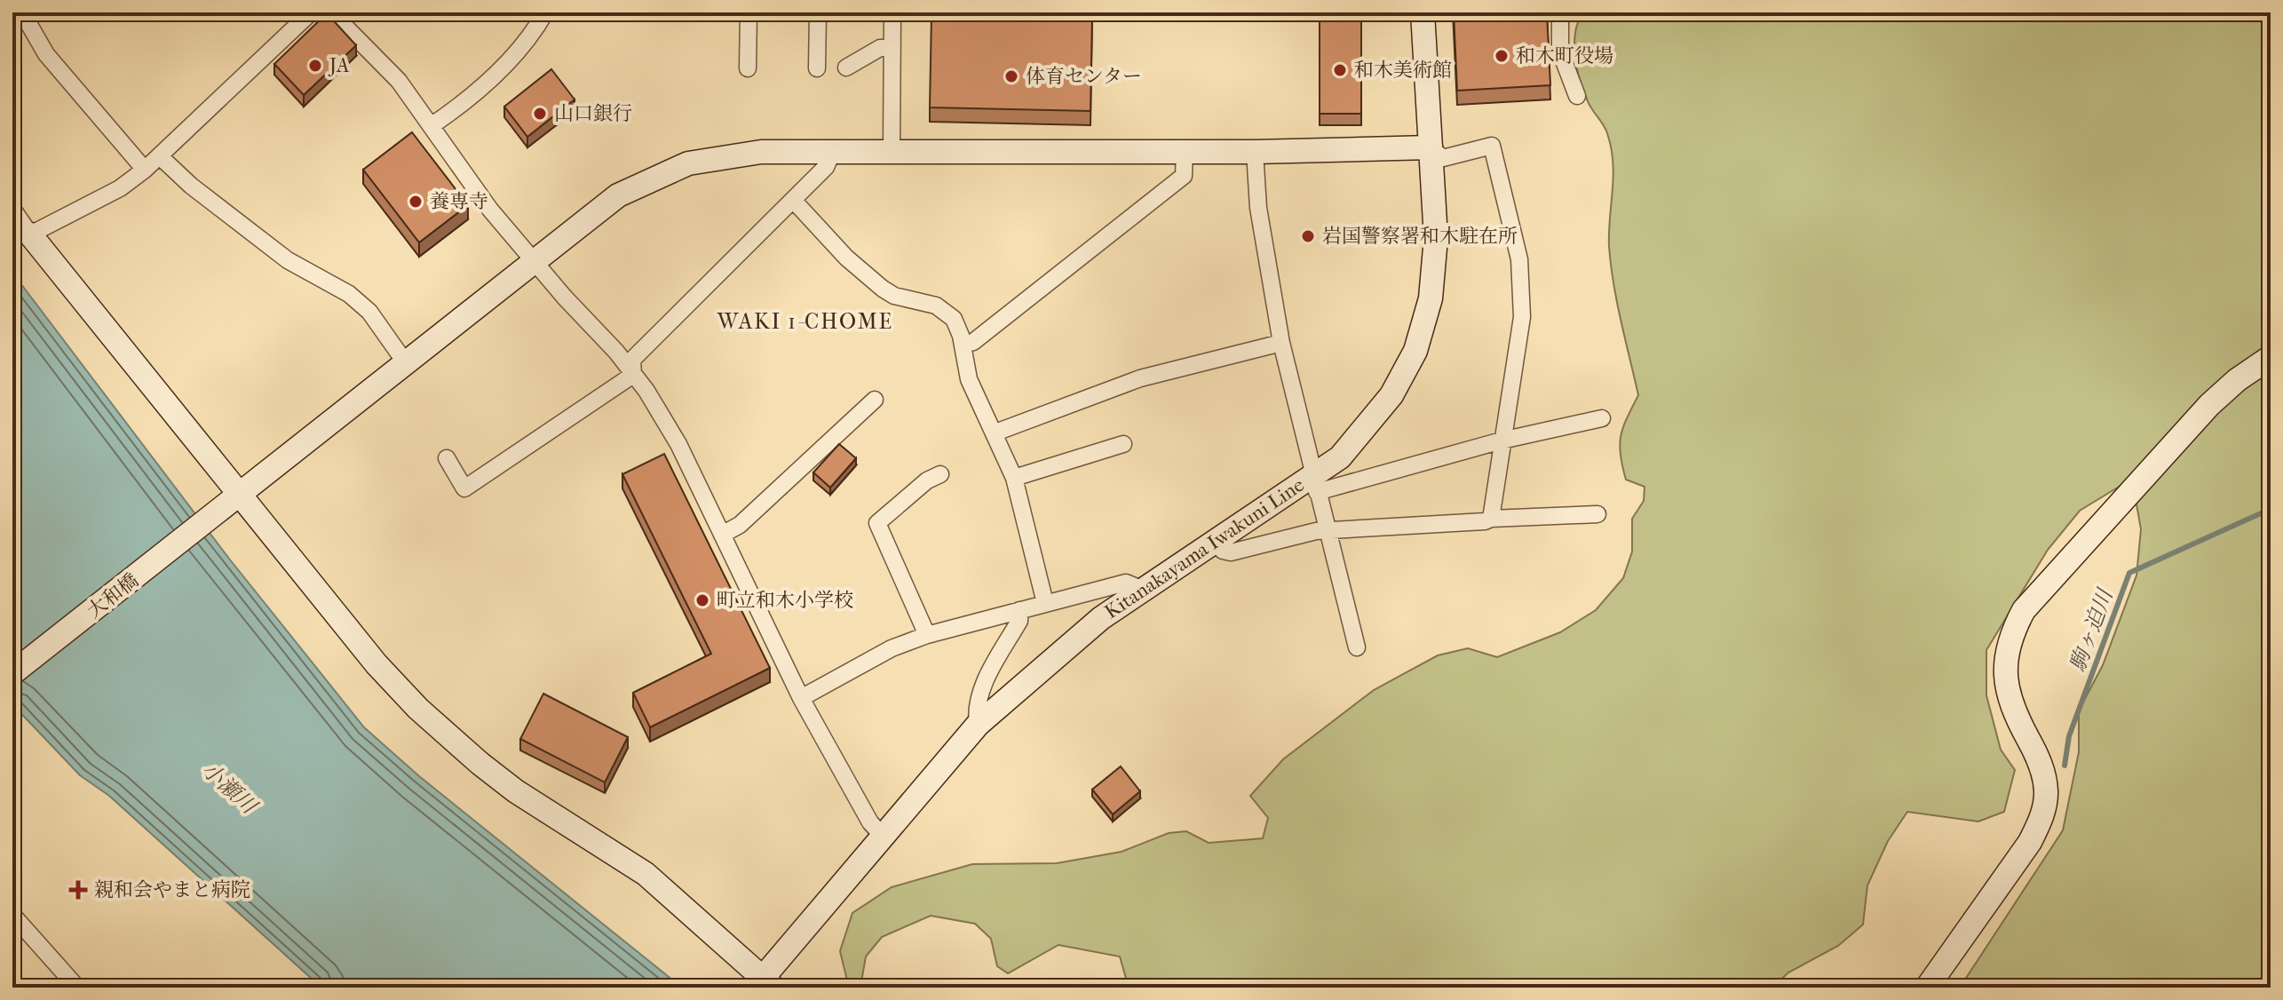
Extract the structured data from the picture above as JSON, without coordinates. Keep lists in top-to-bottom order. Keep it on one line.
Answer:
{"streets":{"street":["Kitanakayama Iwakuni Line","大和橋"]},"crossings":[["Kitanakayama Iwakuni Line","大和橋"]],"districts":["WAKI 1-CHOME"],"water":["駒ヶ迫川","小瀬川"],"places":{"other":["和木町役場","JA","和木美術館","体育センター","山口銀行","養専寺","岩国警察署和木駐在所","町立和木小学校"],"health":["親和会やまと病院"]}}
